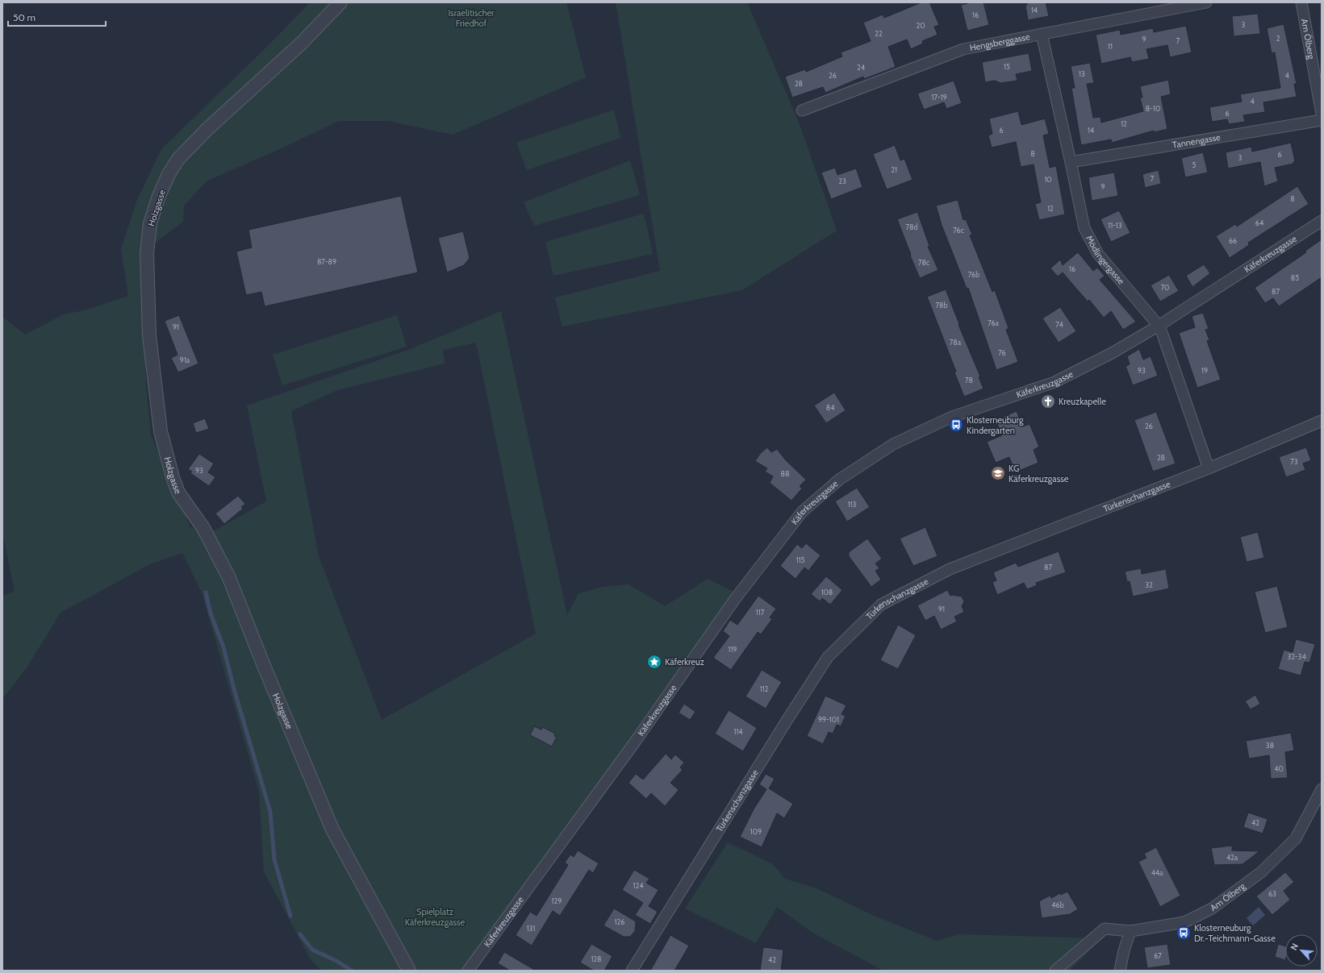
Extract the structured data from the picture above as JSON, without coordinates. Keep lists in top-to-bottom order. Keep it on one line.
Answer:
{"streets":{"street":["Am Ölberg","Hengsberggasse","Tannengasse","Holzgasse","Käferkreuzgasse","Mödlingergasse","Türkenschanzgasse"]},"crossings":[["Hengsberggasse","Mödlingergasse"],["Tannengasse","Mödlingergasse"],["Käferkreuzgasse","Mödlingergasse"],["Mödlingergasse","Türkenschanzgasse"]],"parks":["Israelitischer Friedhof","Spielplatz Käferkreuzgasse"],"places":{"church":["Kreuzkapelle"],"bus stop":["Klosterneuburg Kindergarten","Klosterneuburg Dr.-Teichmann-Gasse"],"school or university":["KG Käferkreuzgasse"],"place":["Käferkreuz"]},"house_numbers":["14","16","3","20","22","2","9","7","11","15","24","13","26","4","28","17-19","4","8-10","6","12","6","14","8","6","3","5","21","7","10","23","9","8","12","64","11-13","78d","76c","66","87-89","78c","16","76b","85","70","87","78b","76a","74","91","78a","76","91a","93","19","78","84","26","28","73","93","88","113","115","87","32","108","91","117","119","32-34","112","99-101","114","38","40","42","109","42a","44a","124","63","129","46b","126","131","67","128","42"],"scale_bar":"50 m","north":"top left"}
